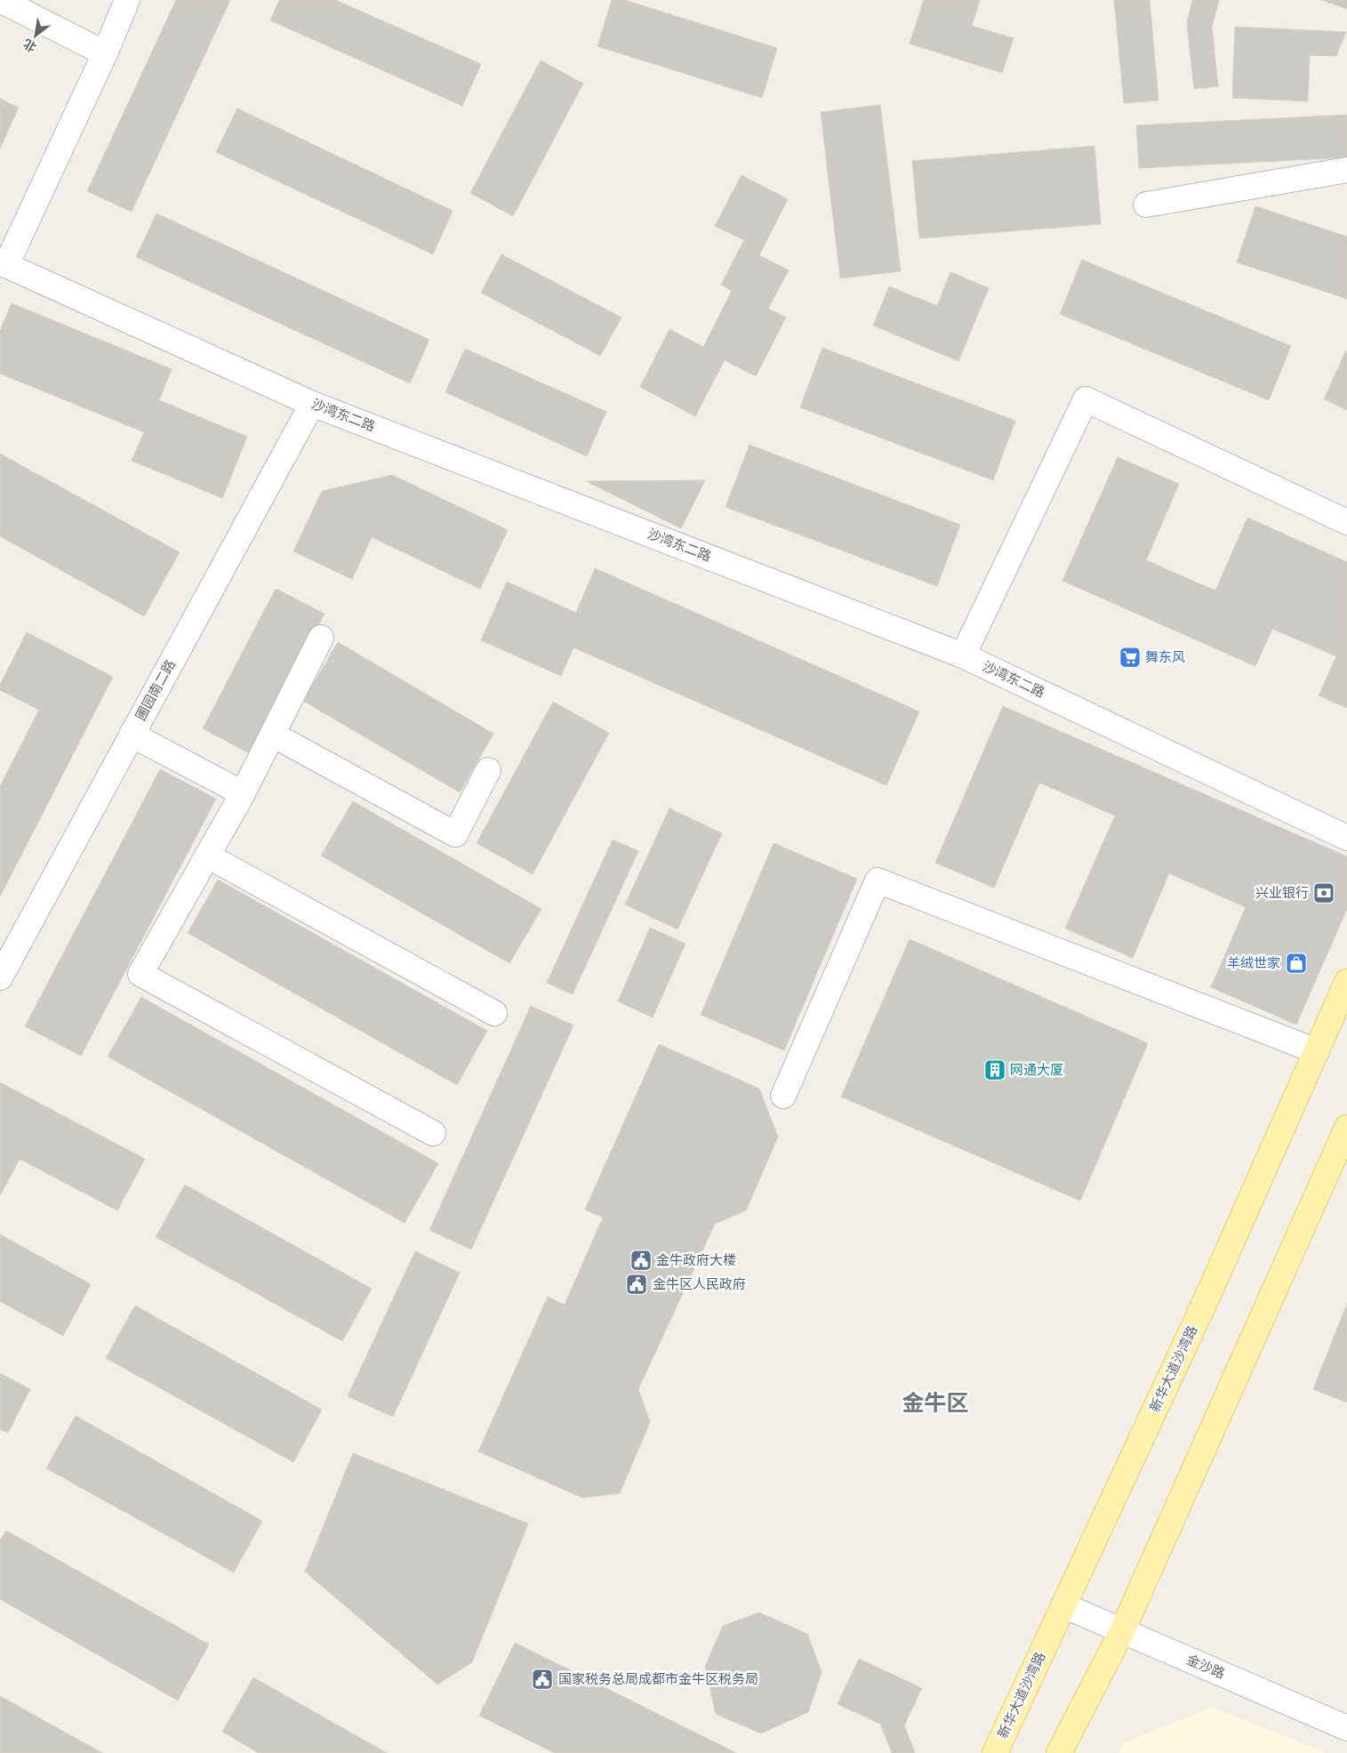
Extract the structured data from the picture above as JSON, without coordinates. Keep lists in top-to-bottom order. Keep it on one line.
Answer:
{"streets":{"main road":["新华大道沙湾路"],"street":["沙湾东二路","圃园南二路","金沙路"]},"crossings":[["沙湾东二路","圃园南二路"],["新华大道沙湾路","金沙路"]],"districts":["金牛区"],"places":{"supermarket":["舞东风"],"bank":["兴业银行"],"shop":["羊绒世家"],"building":["网通大厦"],"public building":["金牛政府大楼","金牛区人民政府","国家税务总局成都市金牛区税务局"]},"north":"bottom left"}
